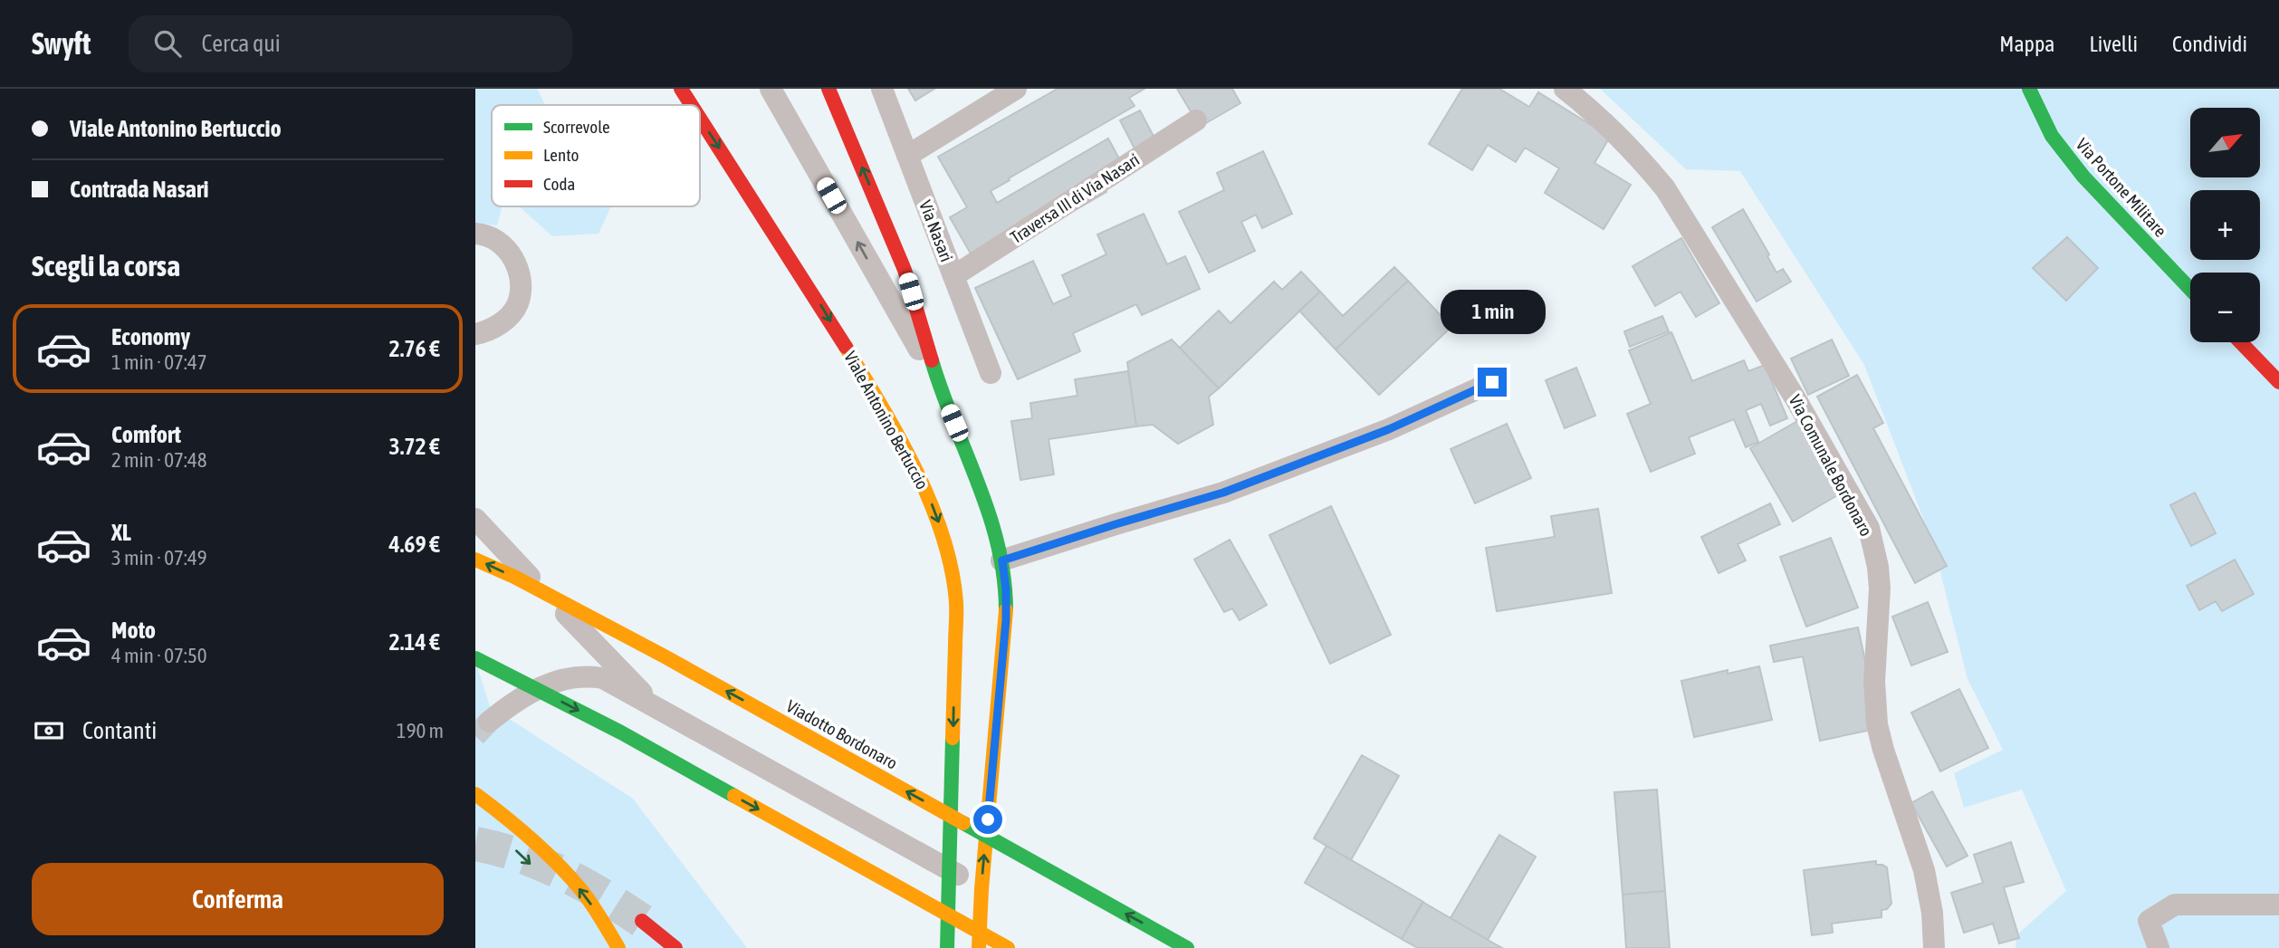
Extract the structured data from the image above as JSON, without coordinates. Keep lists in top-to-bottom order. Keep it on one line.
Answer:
{"streets":{"main road":["Via Portone Militare","Viale Antonino Bertuccio","Viadotto Bordonaro"],"street":["Traversa III di Via Nasari","Via Nasari","Via Comunale Bordonaro"]},"crossings":[["Traversa III di Via Nasari","Via Nasari"]],"legend":["Scorrevole","Lento","Coda"],"north":"top right","page":{"header":"Swyft","search":"Cerca qui","nav":["Mappa","Livelli","Condividi"],"banner":["Viale Antonino Bertuccio","Contrada Nasari"],"map_buttons":["+","−"],"heading":"Scegli la corsa","bubble":"1 min","list":[{"name":"Economy","note":"1 min · 07:47","value":"2.76 €"},{"name":"Comfort","note":"2 min · 07:48","value":"3.72 €"},{"name":"XL","note":"3 min · 07:49","value":"4.69 €"},{"name":"Moto","note":"4 min · 07:50","value":"2.14 €"}],"pay":["Contanti","190 m"],"buttons":"Conferma"}}
